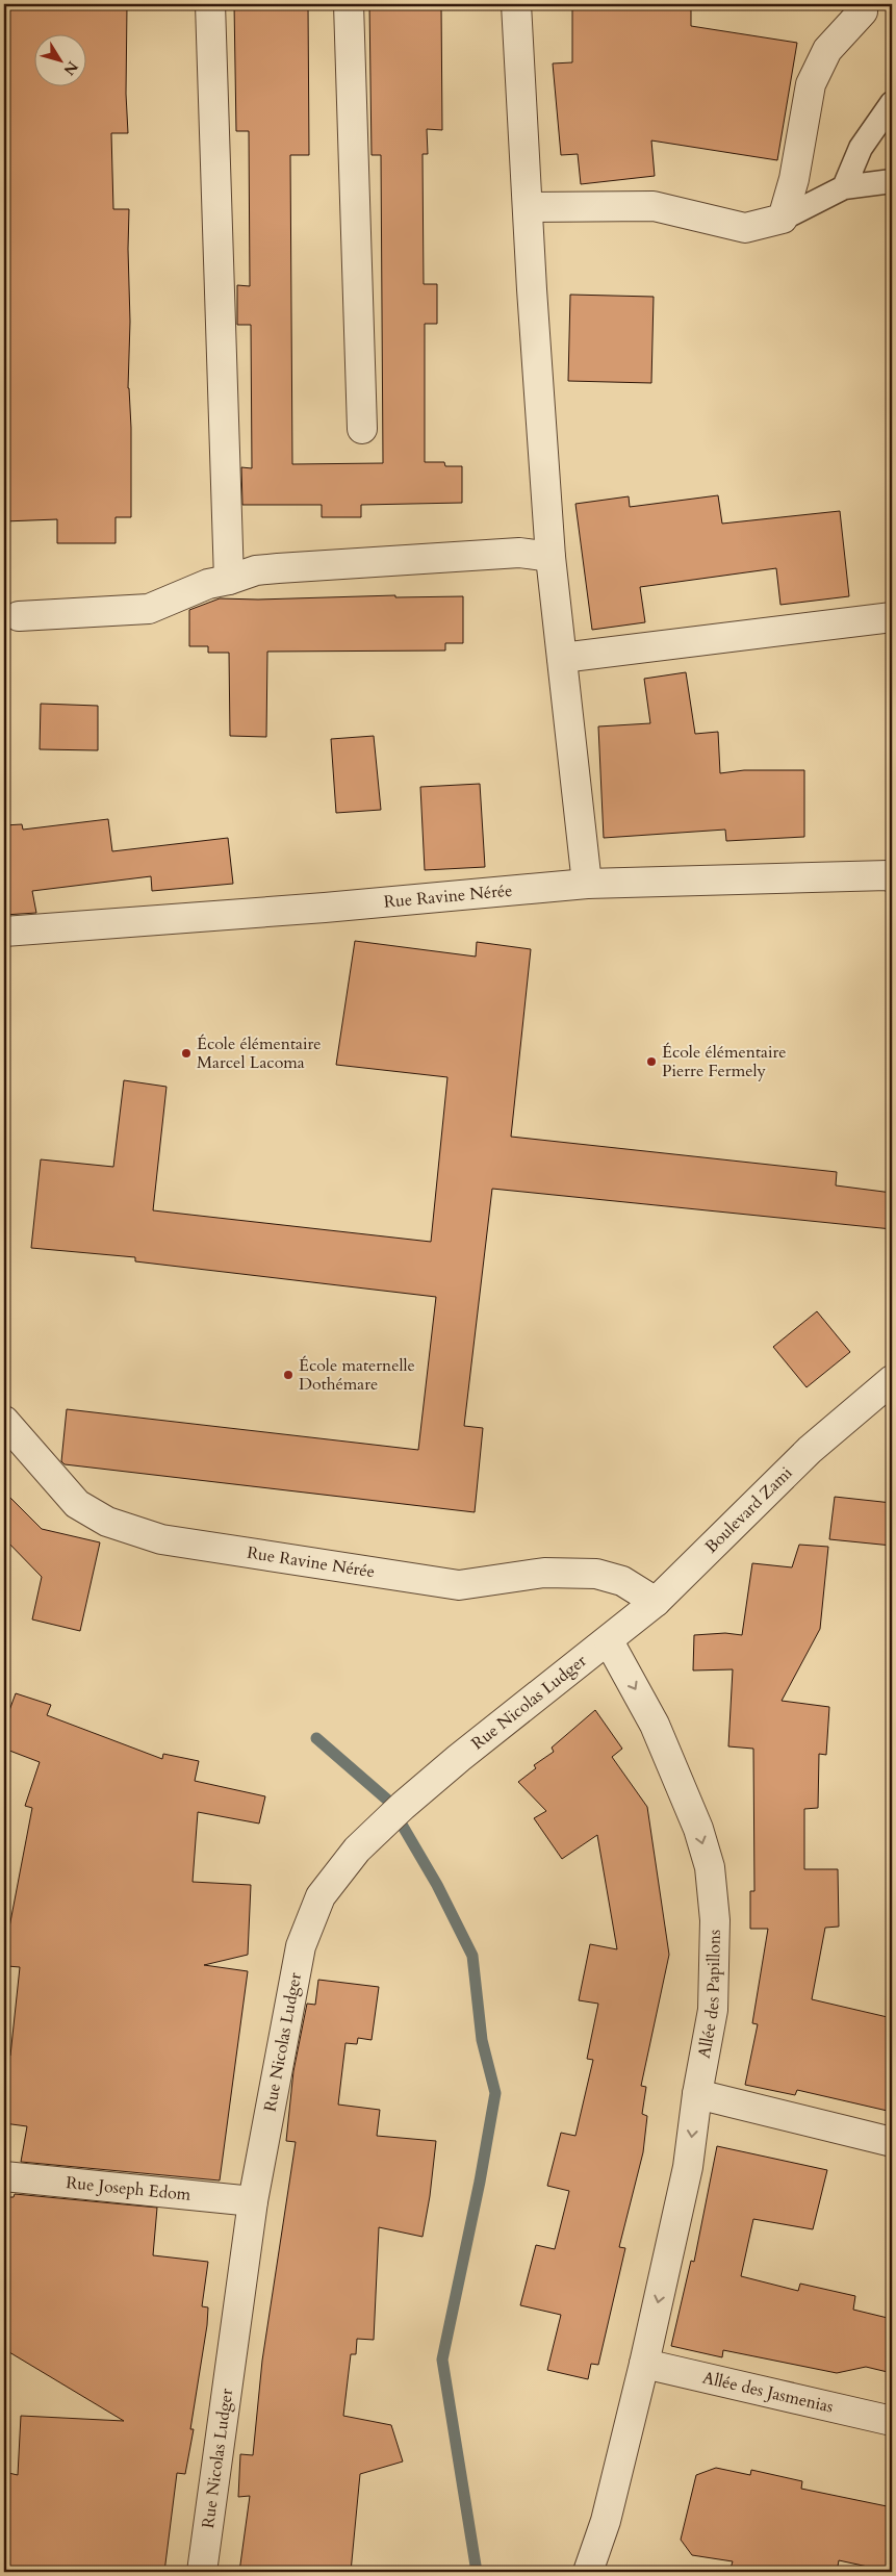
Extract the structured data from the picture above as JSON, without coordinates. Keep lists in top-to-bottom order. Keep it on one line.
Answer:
{"streets":{"street":["Rue Ravine Nérée","Boulevard Zami","Rue Nicolas Ludger","Allée des Papillons","Rue Joseph Edom","Allée des Jasmenias"]},"crossings":[["Rue Ravine Nérée","Boulevard Zami"],["Boulevard Zami","Rue Nicolas Ludger"],["Boulevard Zami","Allée des Papillons"],["Rue Nicolas Ludger","Allée des Papillons"],["Rue Nicolas Ludger","Rue Joseph Edom"],["Allée des Papillons","Allée des Jasmenias"]],"one_way":["Allée des Papillons"],"places":["École élémentaire Marcel Lacoma","École élémentaire Pierre Fermely","École maternelle Dothémare"],"north":"bottom right"}
